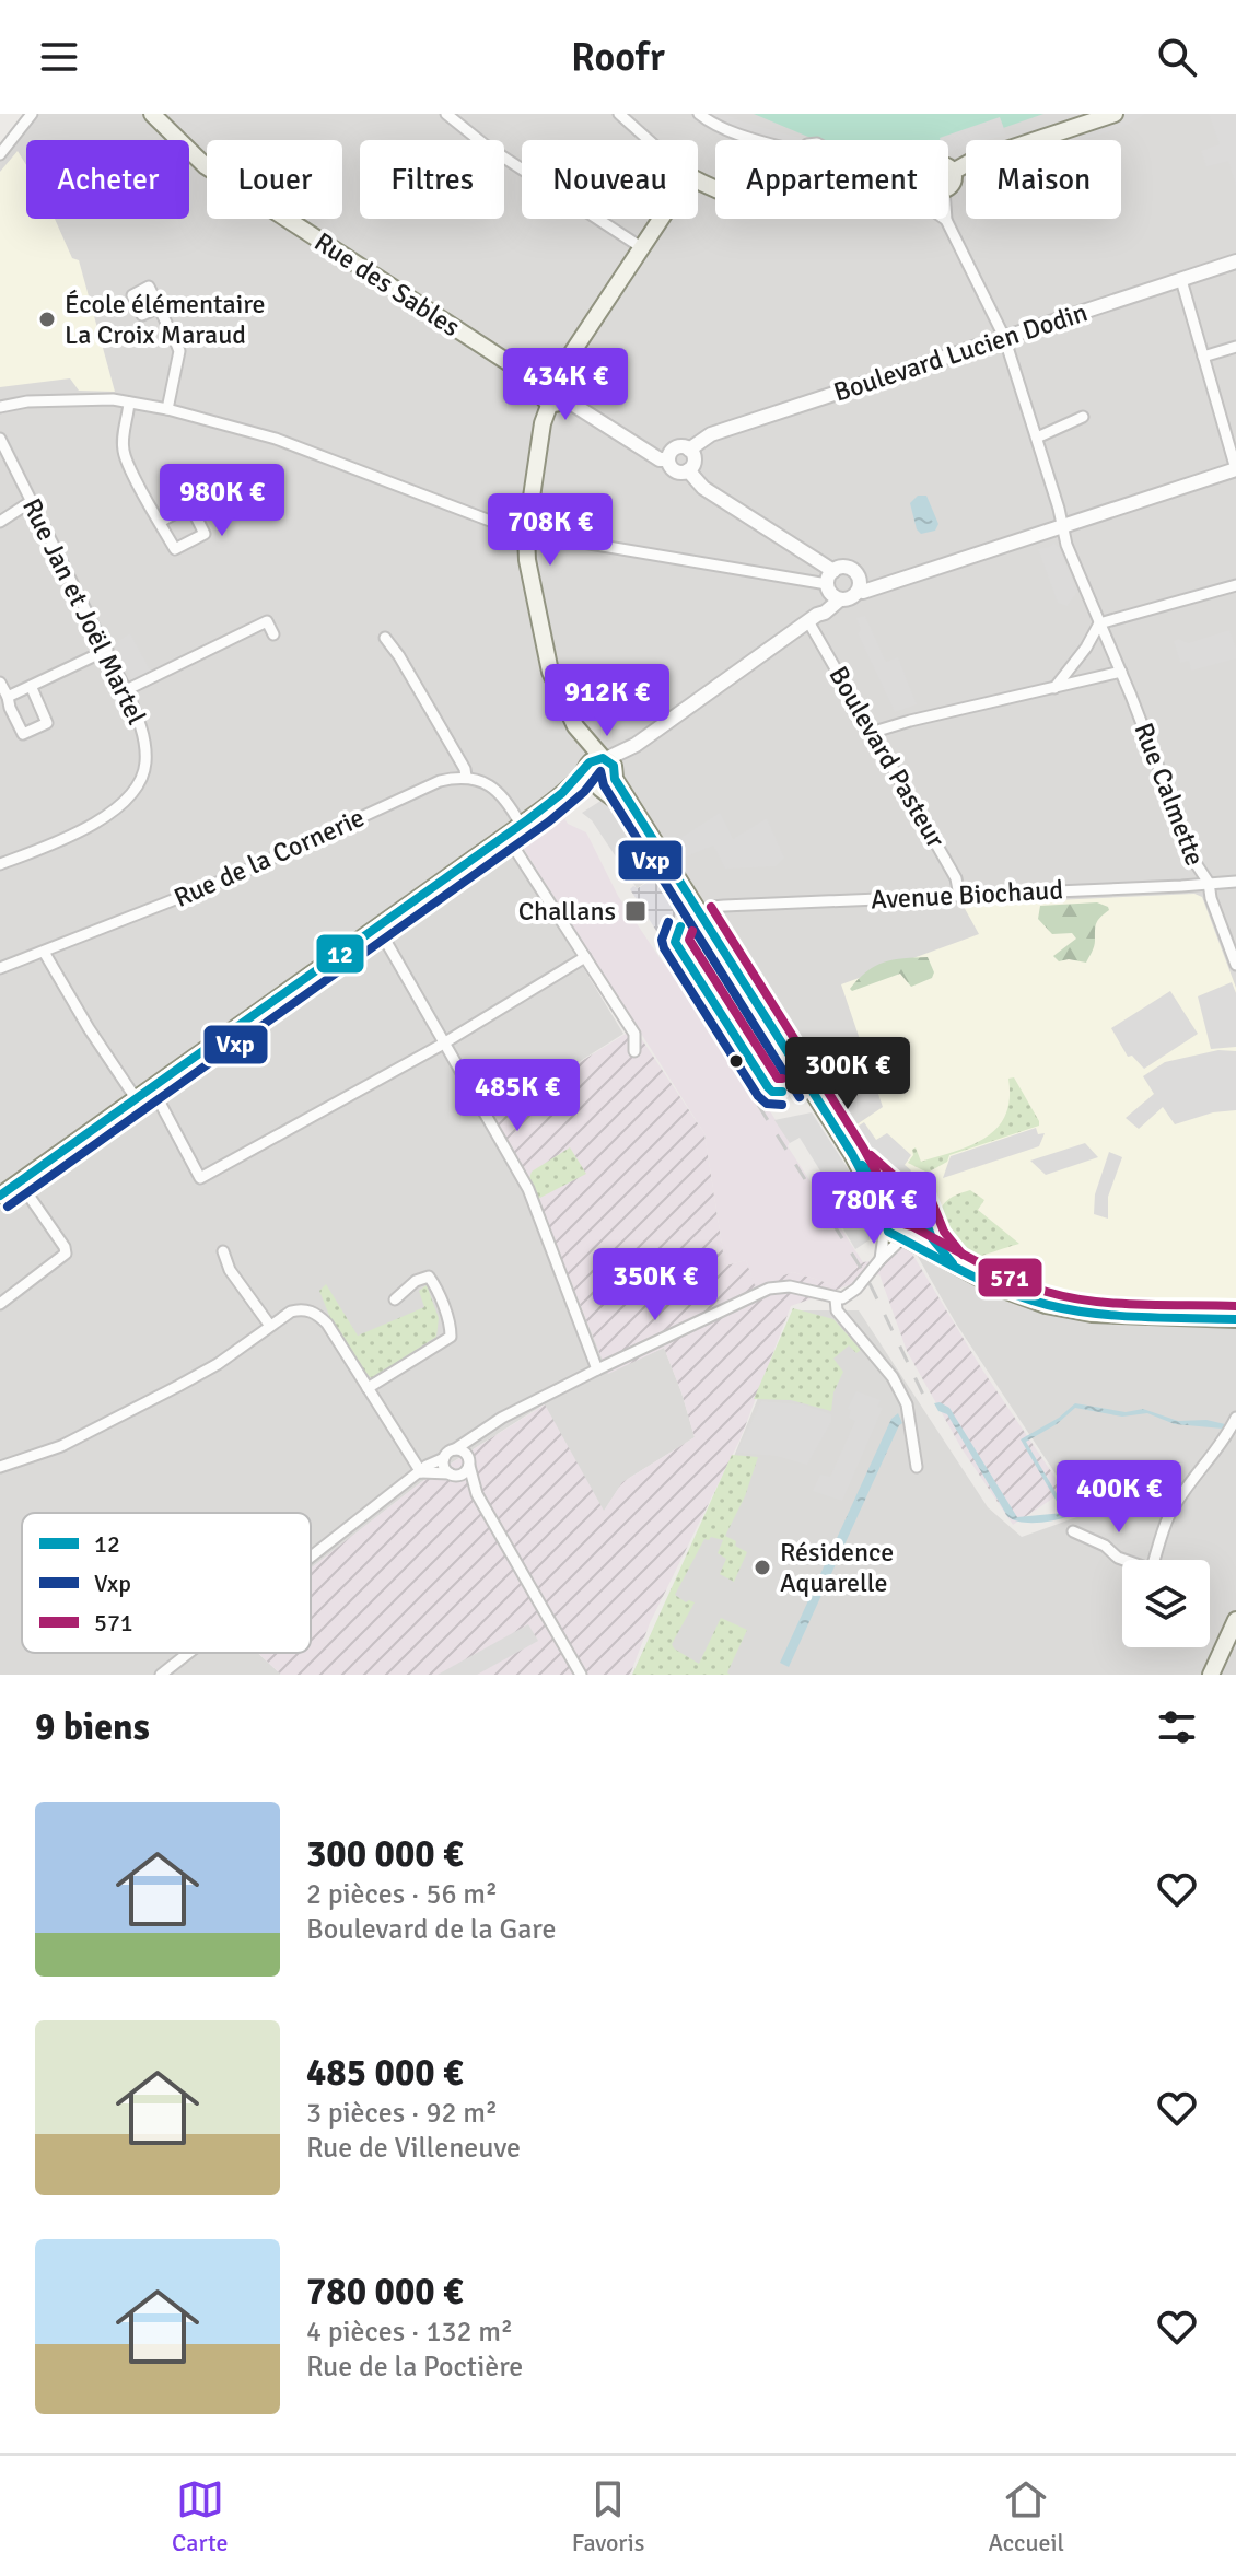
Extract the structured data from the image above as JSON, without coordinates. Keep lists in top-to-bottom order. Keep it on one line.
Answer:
{"streets":{"main road":["Rue des Sables"],"street":["Boulevard Lucien Dodin","Rue Jan et Joël Martel","Boulevard Pasteur","Rue Calmette","Rue de la Cornerie","Avenue Biochaud"]},"crossings":[["Boulevard Lucien Dodin","Rue Calmette"],["Boulevard Pasteur","Avenue Biochaud"],["Rue Calmette","Avenue Biochaud"]],"places":{"other":["École élémentaire La Croix Maraud","Résidence Aquarelle"],"transit":["Challans"]},"lines":["transit line 12","transit line Vxp","transit line 571"],"legend":["12","Vxp","571"],"page":{"header":"Roofr","chip":["Acheter","Louer","Filtres","Nouveau","Appartement","Maison"],"price":["434K €","980K €","708K €","912K €","300K €","485K €","780K €","350K €","400K €"],"heading":"9 biens","list":[{"name":"300 000 €","note":"2 pièces · 56 m² · Boulevard de la Gare"},{"name":"485 000 €","note":"3 pièces · 92 m² · Rue de Villeneuve"},{"name":"780 000 €","note":"4 pièces · 132 m² · Rue de la Poctière"}],"tabs":["Carte","Favoris","Accueil"]}}
